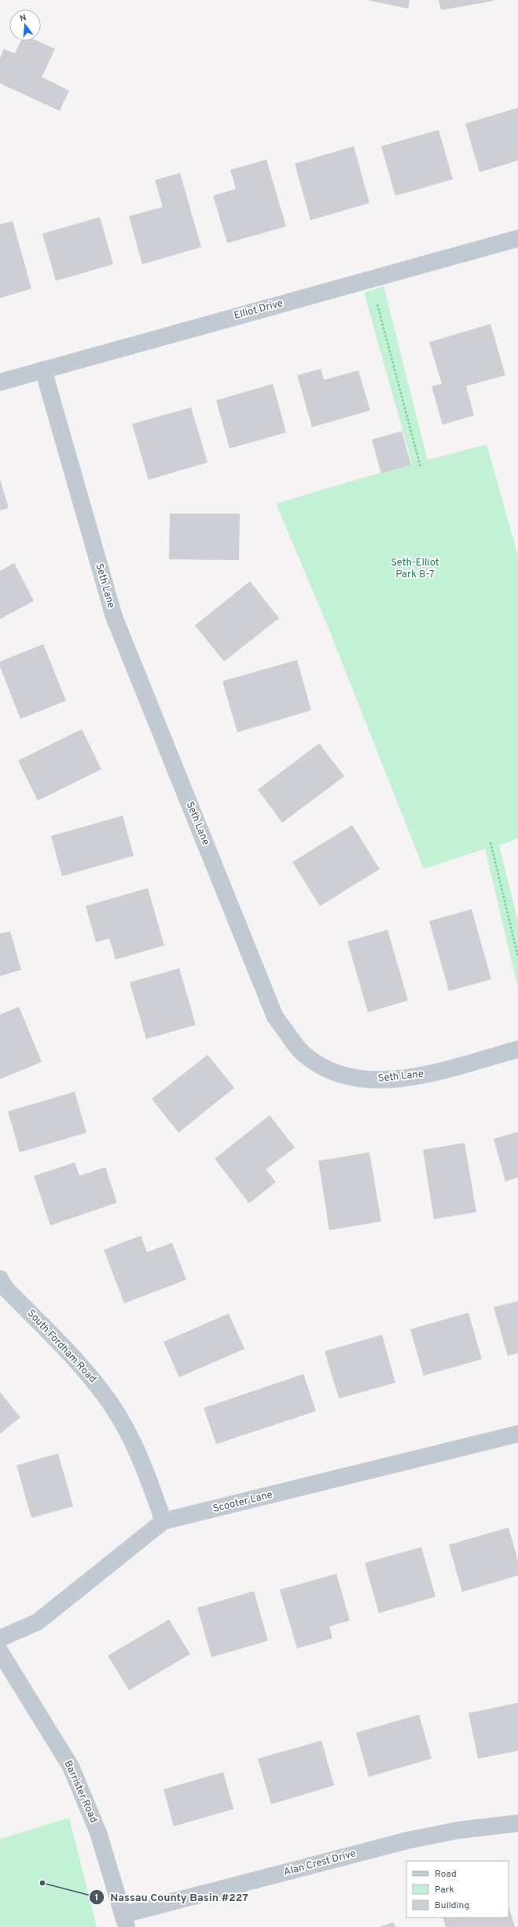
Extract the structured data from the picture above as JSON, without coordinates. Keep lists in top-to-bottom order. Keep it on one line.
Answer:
{"streets":{"street":["Elliot Drive","Seth Lane","South Fordham Road","Scooter Lane","Barrister Road","Alan Crest Drive"]},"crossings":[["Elliot Drive","Seth Lane"],["South Fordham Road","Scooter Lane"],["Barrister Road","Alan Crest Drive"]],"parks":["Seth-Elliot Park B-7"],"places":["Nassau County Basin #227"],"legend":["Road","Park","Building"],"north":"top"}
